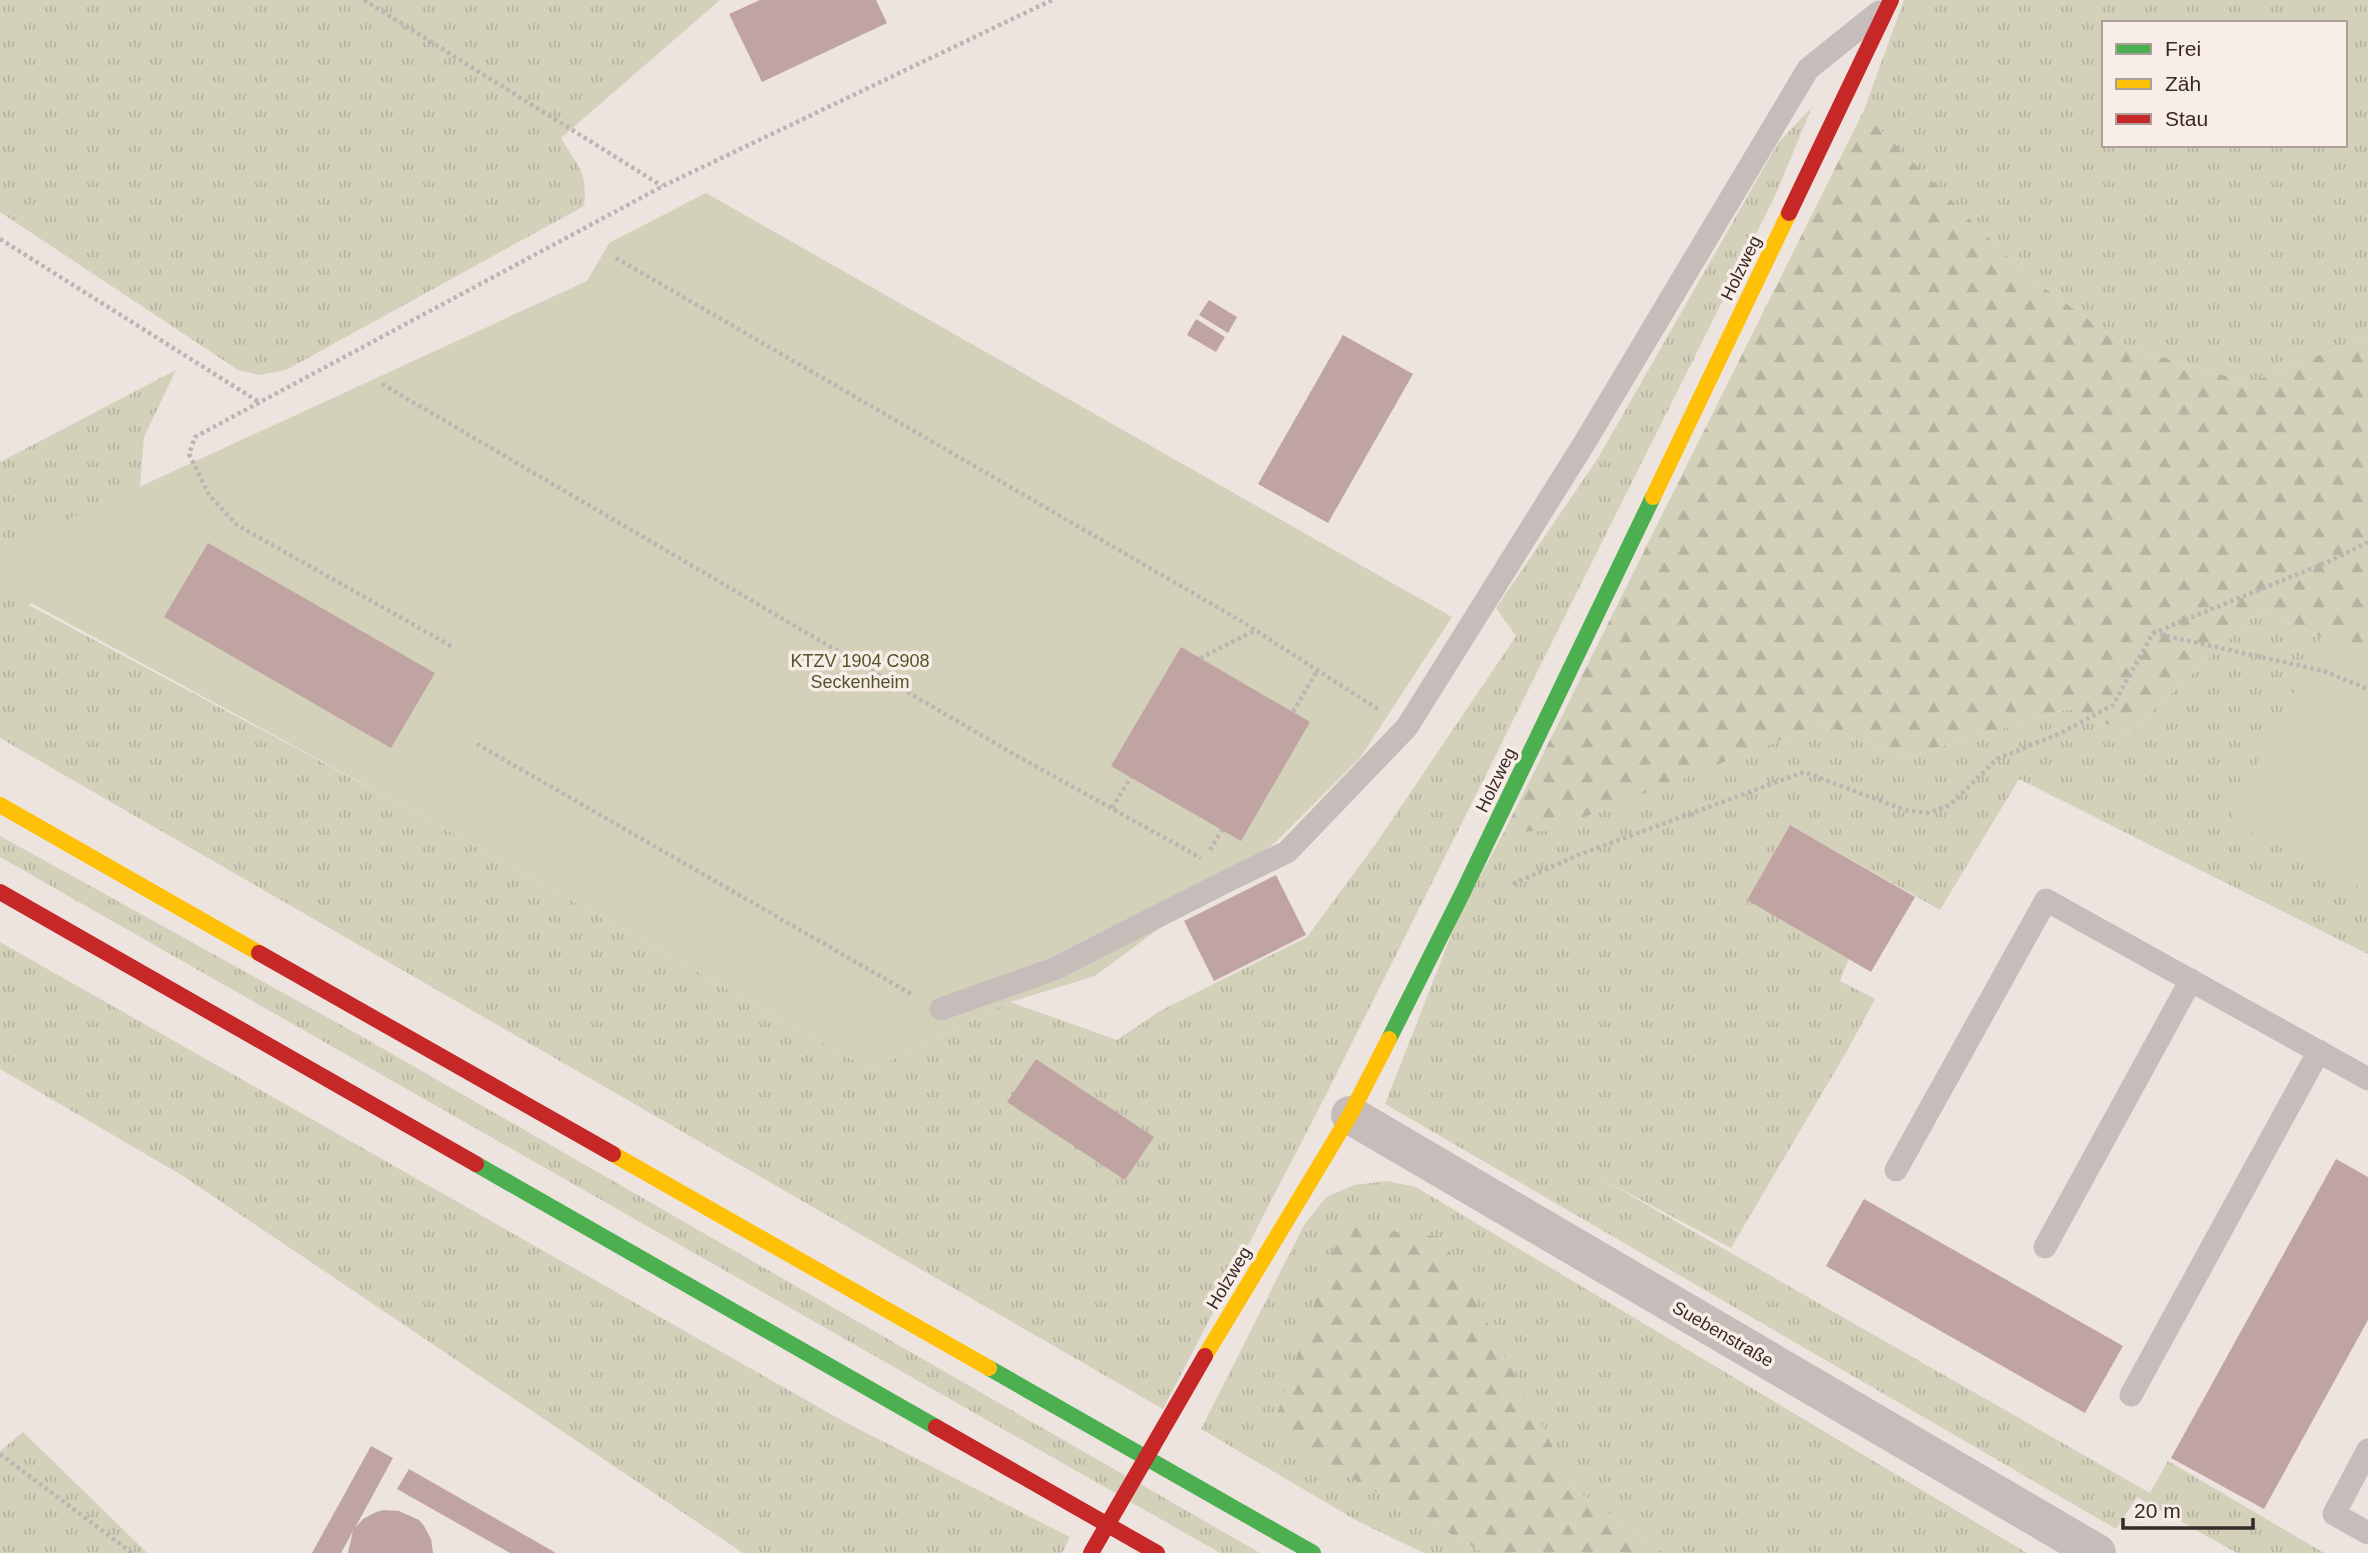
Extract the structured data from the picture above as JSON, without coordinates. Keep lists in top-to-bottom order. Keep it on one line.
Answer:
{"streets":{"main road":["Holzweg"],"street":["Suebenstraße"]},"crossings":[["Holzweg","Suebenstraße"]],"parks":["KTZV 1904 C908 Seckenheim"],"legend":["Frei","Zäh","Stau"],"scale_bar":"20 m"}
